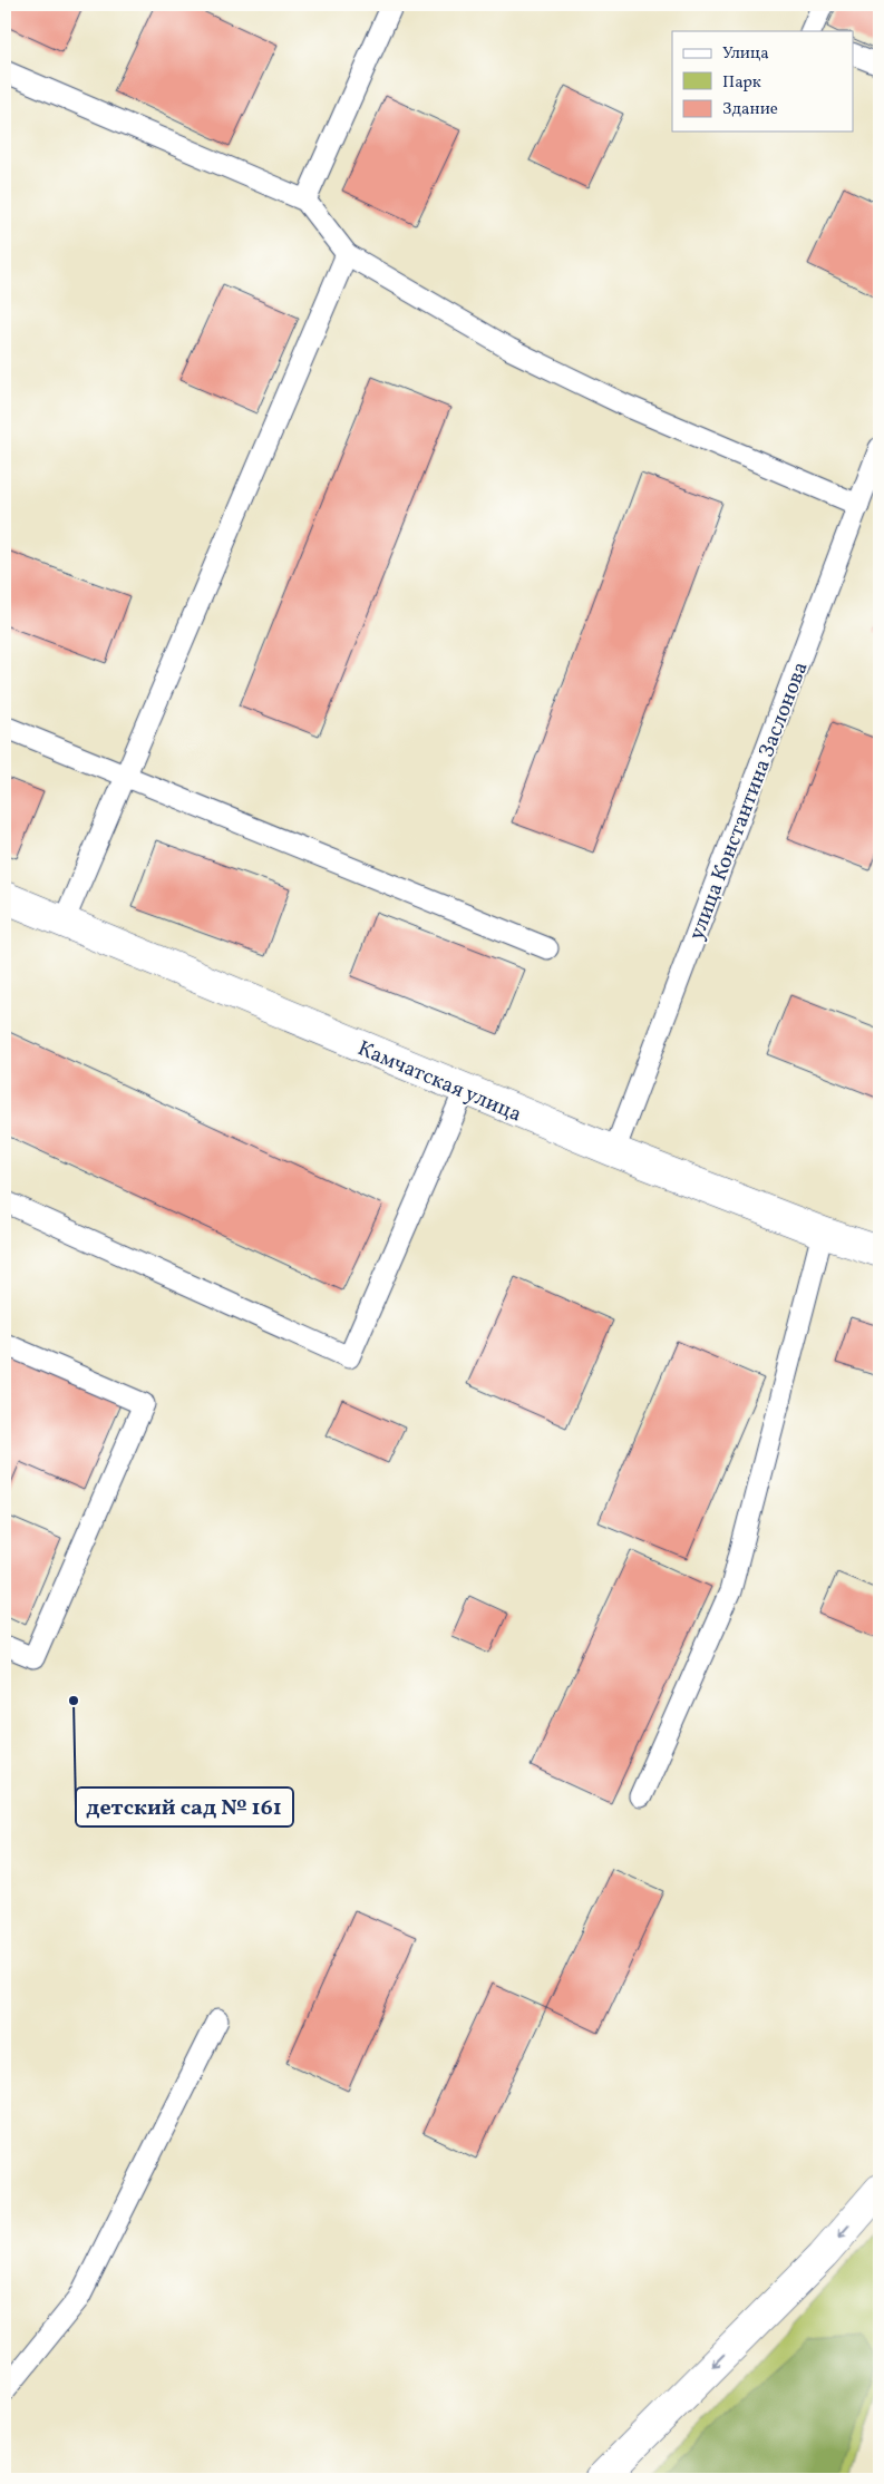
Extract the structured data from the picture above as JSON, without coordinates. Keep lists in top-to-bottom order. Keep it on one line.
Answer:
{"streets":{"street":["Камчатская улица"],"lane":["улица Константина Заслонова"]},"crossings":[["улица Константина Заслонова","Камчатская улица"]],"places":["детский сад № 161"],"legend":["Улица","Парк","Здание"]}
